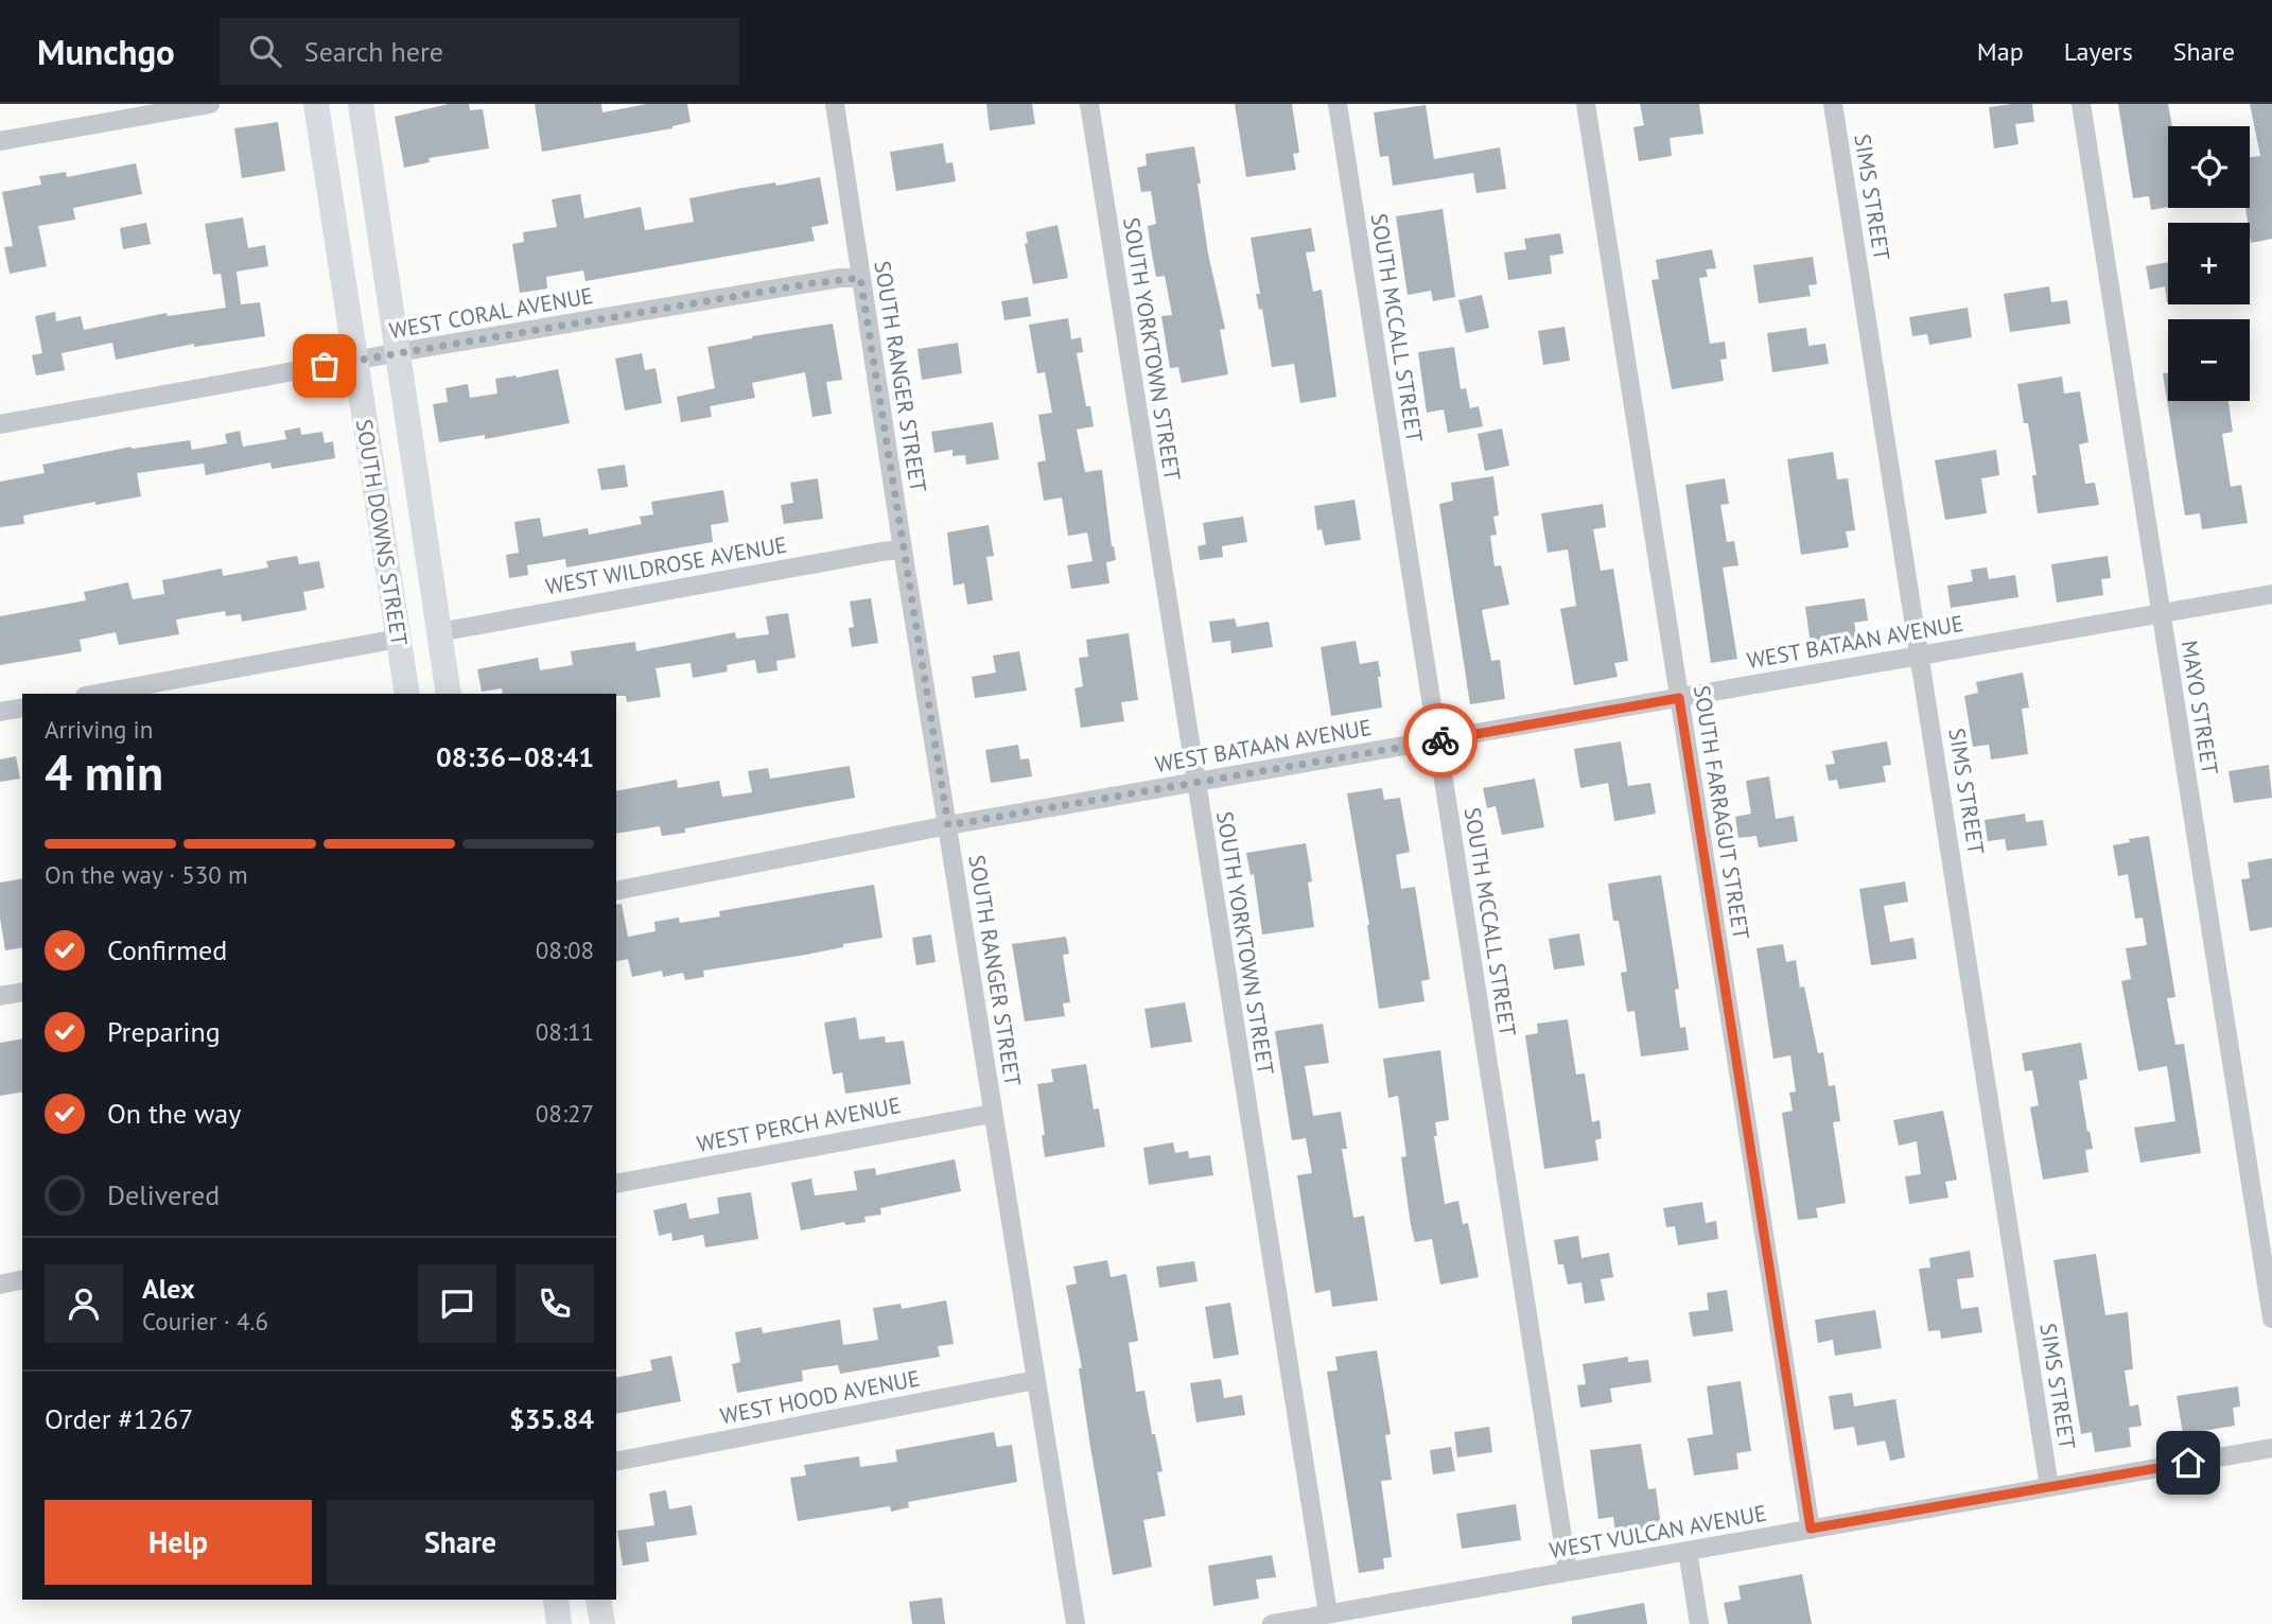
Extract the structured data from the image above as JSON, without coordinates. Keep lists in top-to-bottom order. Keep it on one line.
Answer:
{"streets":{"main road":["SOUTH DOWNS STREET"],"street":["SIMS STREET","WEST CORAL AVENUE","SOUTH MCCALL STREET","SOUTH YORKTOWN STREET","SOUTH RANGER STREET","WEST WILDROSE AVENUE","WEST BATAAN AVENUE","MAYO STREET","SOUTH FARRAGUT STREET","WEST PERCH AVENUE","WEST HOOD AVENUE","WEST VULCAN AVENUE"]},"crossings":[["SIMS STREET","WEST BATAAN AVENUE"],["SIMS STREET","WEST VULCAN AVENUE"],["WEST CORAL AVENUE","SOUTH RANGER STREET"],["WEST CORAL AVENUE","SOUTH DOWNS STREET"],["SOUTH MCCALL STREET","WEST BATAAN AVENUE"],["SOUTH MCCALL STREET","WEST VULCAN AVENUE"],["SOUTH YORKTOWN STREET","WEST BATAAN AVENUE"],["SOUTH YORKTOWN STREET","WEST VULCAN AVENUE"],["SOUTH RANGER STREET","WEST WILDROSE AVENUE"],["SOUTH RANGER STREET","WEST BATAAN AVENUE"],["SOUTH RANGER STREET","WEST PERCH AVENUE"],["SOUTH RANGER STREET","WEST HOOD AVENUE"],["SOUTH DOWNS STREET","WEST WILDROSE AVENUE"],["WEST BATAAN AVENUE","MAYO STREET"],["WEST BATAAN AVENUE","SOUTH FARRAGUT STREET"],["SOUTH FARRAGUT STREET","WEST VULCAN AVENUE"]],"page":{"header":"Munchgo","search":"Search here","nav":["Map","Layers","Share"],"map_buttons":["+","−"],"heading":["4 min","Arriving in","08:36–08:41"],"panel":["Alex","Courier · 4.6","Order #1267","$35.84"],"bar":"On the way · 530 m","list":[["Confirmed","08:08"],["Preparing","08:11"],["On the way","08:27"],"Delivered"],"buttons":["Help","Share"]}}
